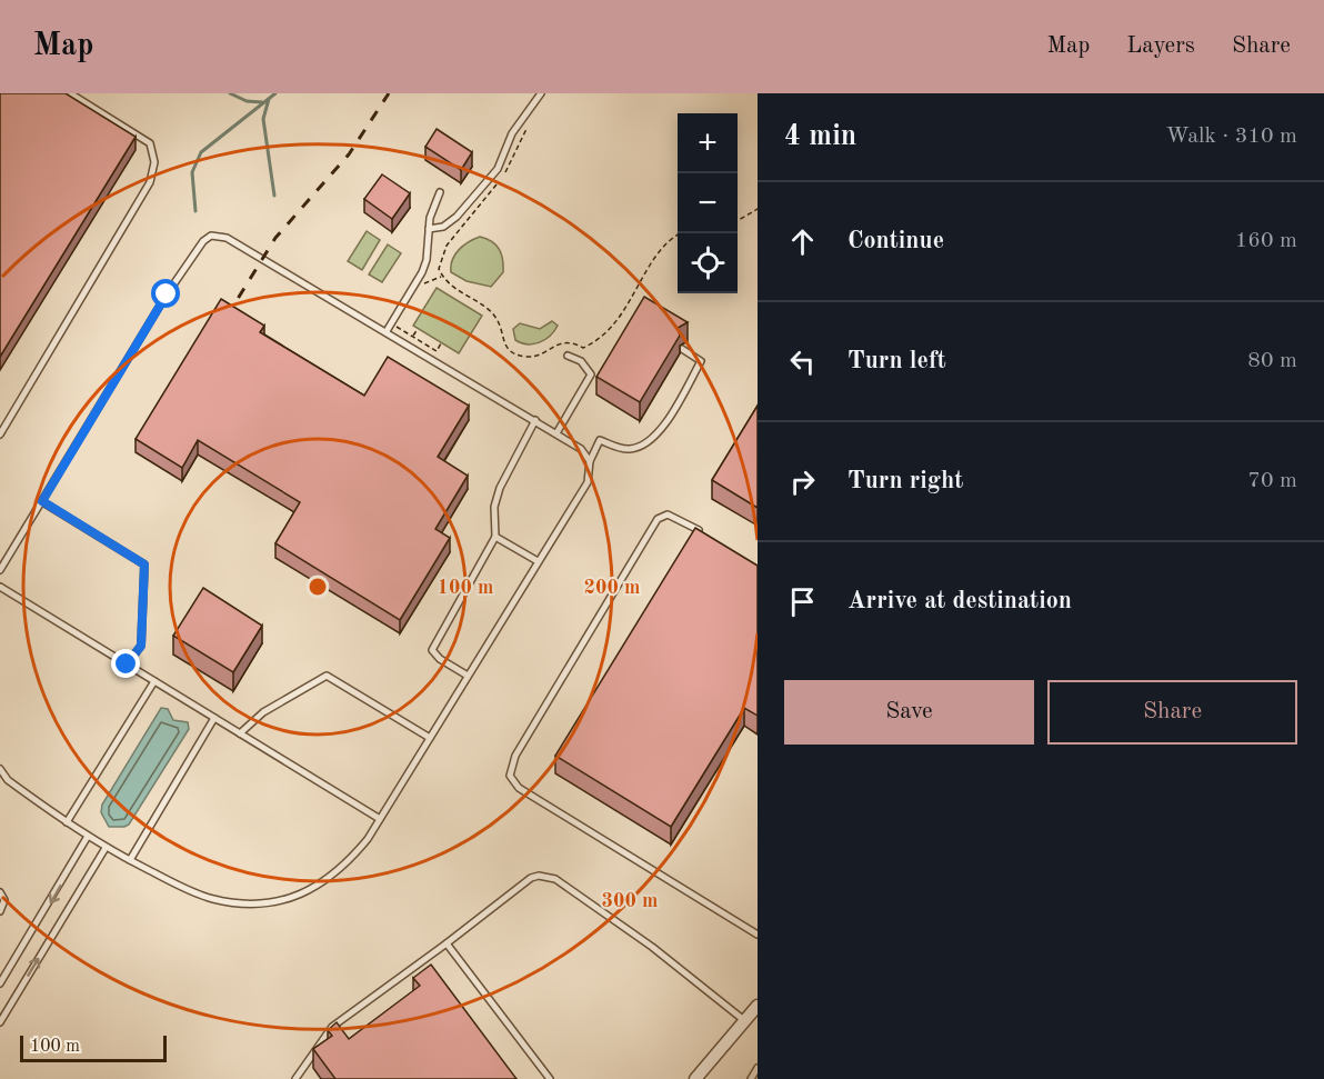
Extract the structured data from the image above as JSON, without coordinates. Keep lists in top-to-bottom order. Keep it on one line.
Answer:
{"scale_bar":"100 m","page":{"header":"Map","nav":["Map","Layers","Share"],"heading":["4 min","Walk · 310 m"],"map_buttons":["+","−"],"list":[["Continue","160 m"],["Turn left","80 m"],["Turn right","70 m"],"Arrive at destination"],"buttons":["Save","Share"],"scale":"100 m"},"rings":["100 m","200 m","300 m"]}
